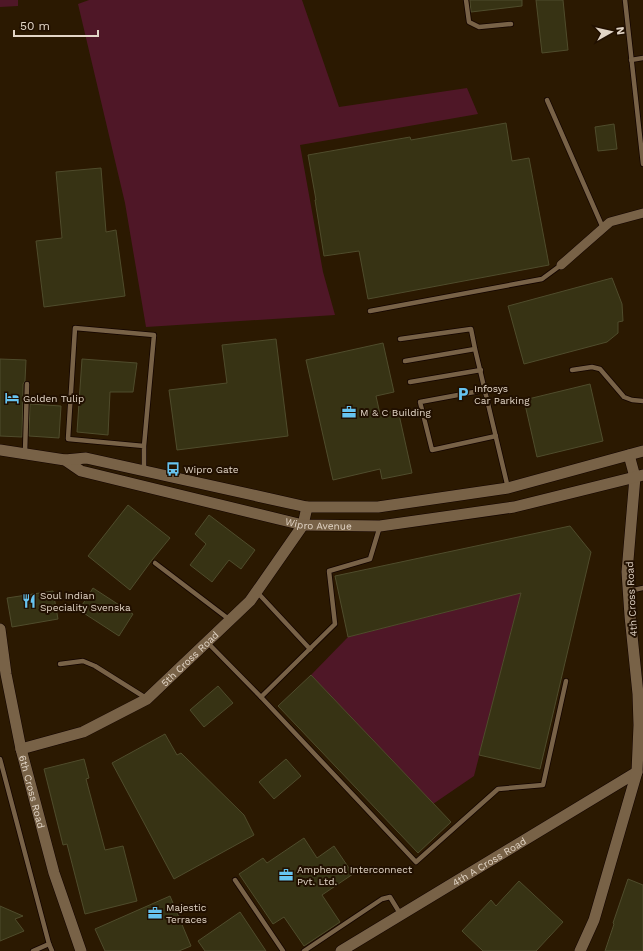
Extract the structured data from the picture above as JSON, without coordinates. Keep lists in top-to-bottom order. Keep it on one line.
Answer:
{"streets":{"street":["Wipro Avenue","4th Cross Road","5th Cross Road","6th Cross Road","4th A Cross Road"]},"crossings":[["Wipro Avenue","4th Cross Road"],["Wipro Avenue","5th Cross Road"],["4th Cross Road","4th A Cross Road"],["5th Cross Road","6th Cross Road"]],"places":{"parking":["Infosys Car Parking"],"hotel":["Golden Tulip"],"office":["M & C Building","Amphenol Interconnect Pvt. Ltd.","Majestic Terraces"],"bus stop":["Wipro Gate"],"restaurant":["Soul Indian Speciality Svenska"]},"scale_bar":"50 m","north":"right"}
